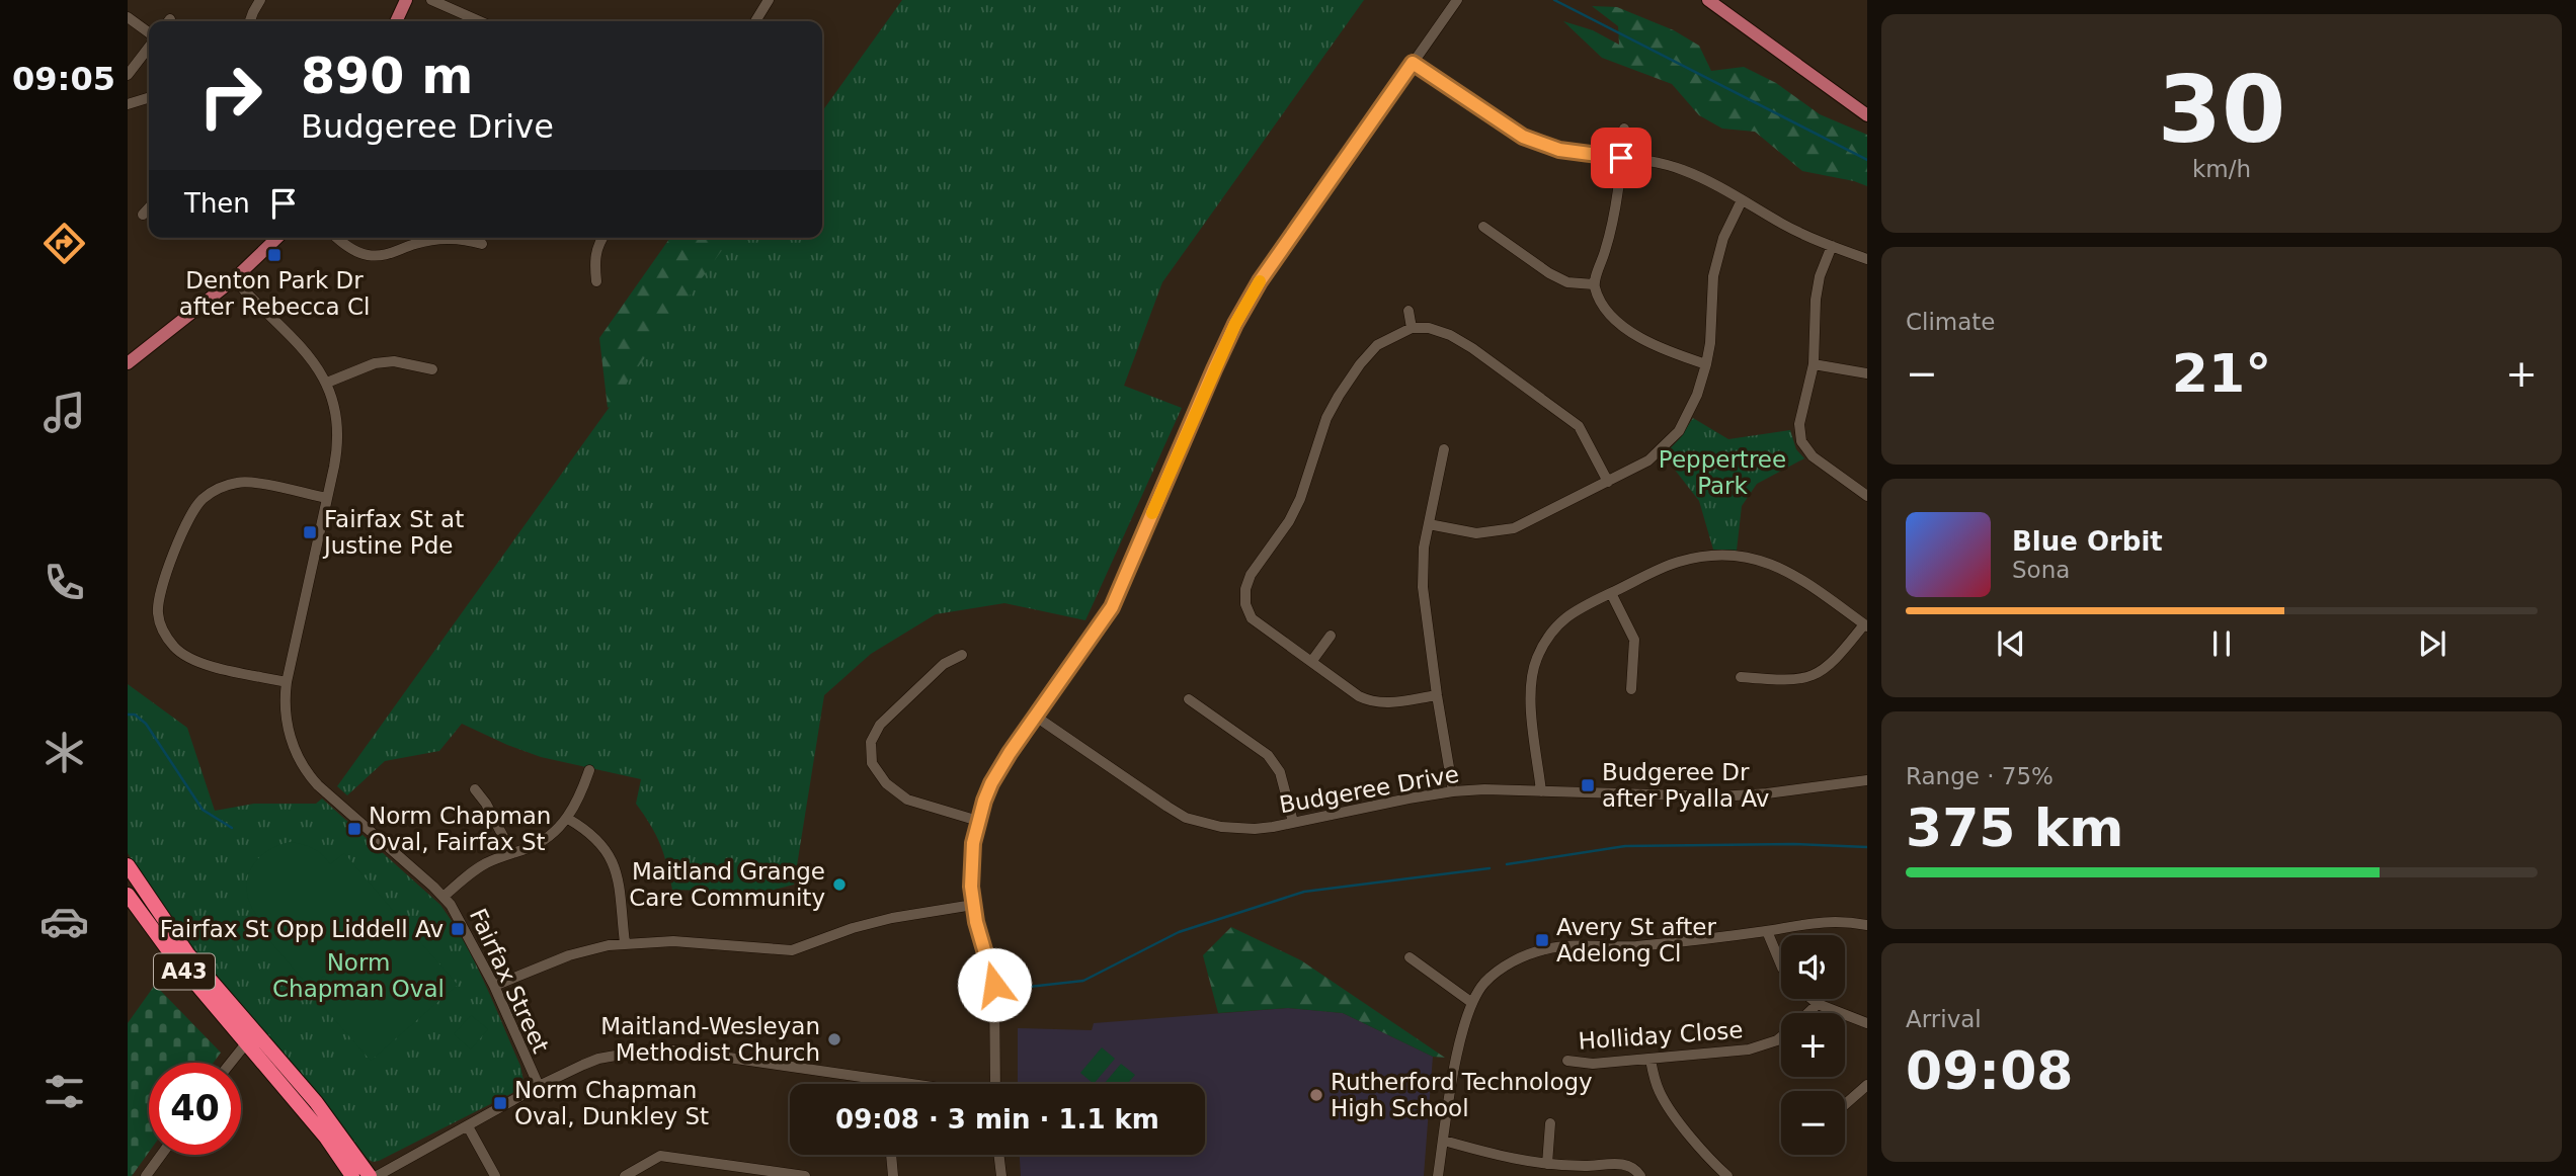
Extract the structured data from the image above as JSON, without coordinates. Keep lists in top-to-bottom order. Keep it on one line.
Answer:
{"streets":{"highway":["A43"],"street":["Budgeree Drive","Fairfax Street","Holliday Close"]},"parks":["Peppertree Park","Norm Chapman Oval"],"places":{"transit":["Denton Park Dr after Rebecca Cl","Fairfax St at Justine Pde","Budgeree Dr after Pyalla Av","Norm Chapman Oval, Fairfax St","Fairfax St Opp Liddell Av","Avery St after Adelong Cl","Norm Chapman Oval, Dunkley St"],"other":["Maitland Grange Care Community","Maitland-Wesleyan Methodist Church","Rutherford Technology High School"]},"page":{"tabs":"09:05","tile":[["30","km/h"],"Climate",["Range · 75%","375 km"],["Arrival","09:08"]],"turn":["890 m","Budgeree Drive"],"then":"Then","heat":["−","21°","+"],"song":["Blue Orbit","Sona"],"map_buttons":["+","−"],"limit":"40","trip":"09:08 · 3 min · 1.1 km"}}
